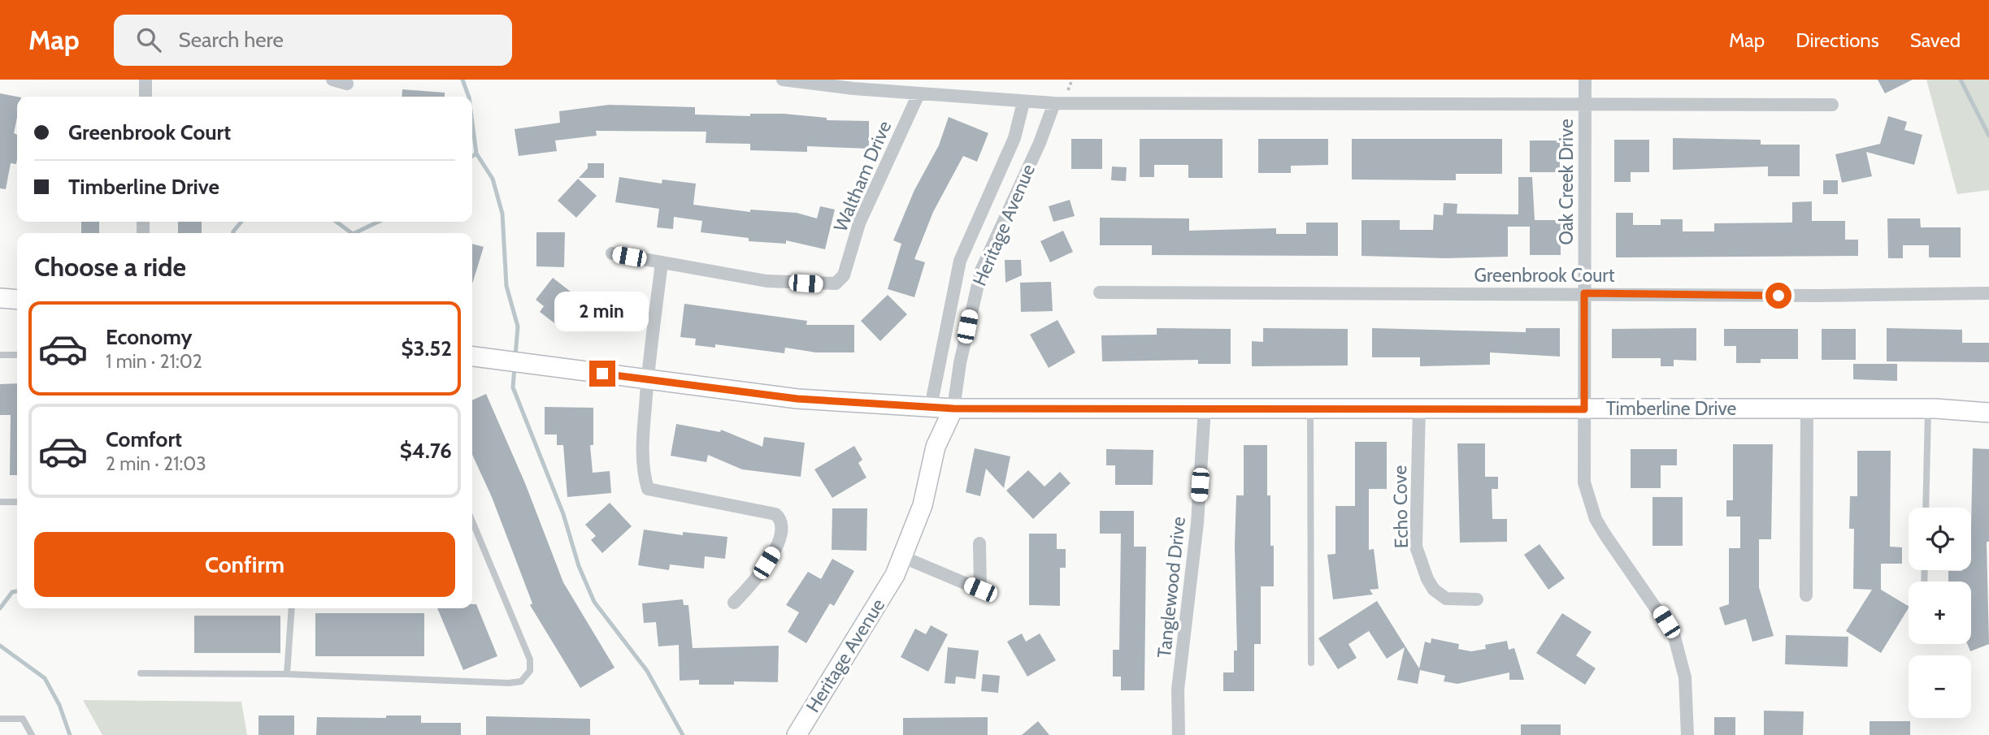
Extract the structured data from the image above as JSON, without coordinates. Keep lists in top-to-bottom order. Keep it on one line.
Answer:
{"streets":{"street":["Waltham Drive","Oak Creek Drive","Heritage Avenue","Greenbrook Court","Timberline Drive","Echo Cove","Tanglewood Drive"]},"crossings":[["Oak Creek Drive","Greenbrook Court"],["Oak Creek Drive","Timberline Drive"],["Heritage Avenue","Timberline Drive"],["Timberline Drive","Echo Cove"],["Timberline Drive","Tanglewood Drive"]],"page":{"header":"Map","search":"Search here","nav":["Map","Directions","Saved"],"banner":["Greenbrook Court","Timberline Drive"],"heading":"Choose a ride","bubble":"2 min","list":[{"name":"Economy","note":"1 min · 21:02","value":"$3.52"},{"name":"Comfort","note":"2 min · 21:03","value":"$4.76"}],"map_buttons":["+","−"],"buttons":"Confirm"}}
